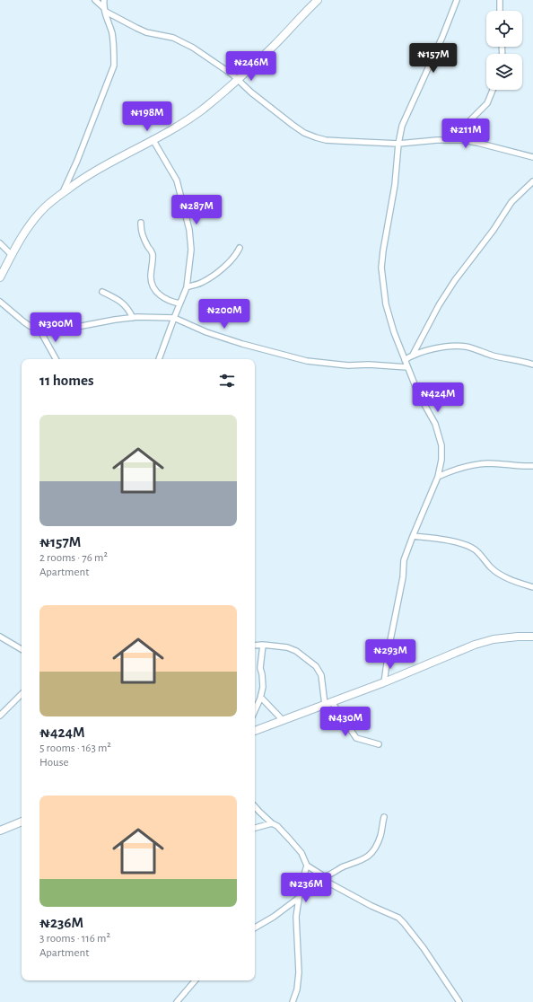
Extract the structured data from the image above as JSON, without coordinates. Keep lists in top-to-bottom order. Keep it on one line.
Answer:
{"page":{"price":["₦157M","₦246M","₦198M","₦211M","₦287M","₦200M","₦300M","₦424M","₦293M","₦430M","₦236M"],"heading":"11 homes","list":[{"name":"₦157M","note":"2 rooms · 76 m² · Apartment"},{"name":"₦424M","note":"5 rooms · 163 m² · House"},{"name":"₦236M","note":"3 rooms · 116 m² · Apartment"}]}}
